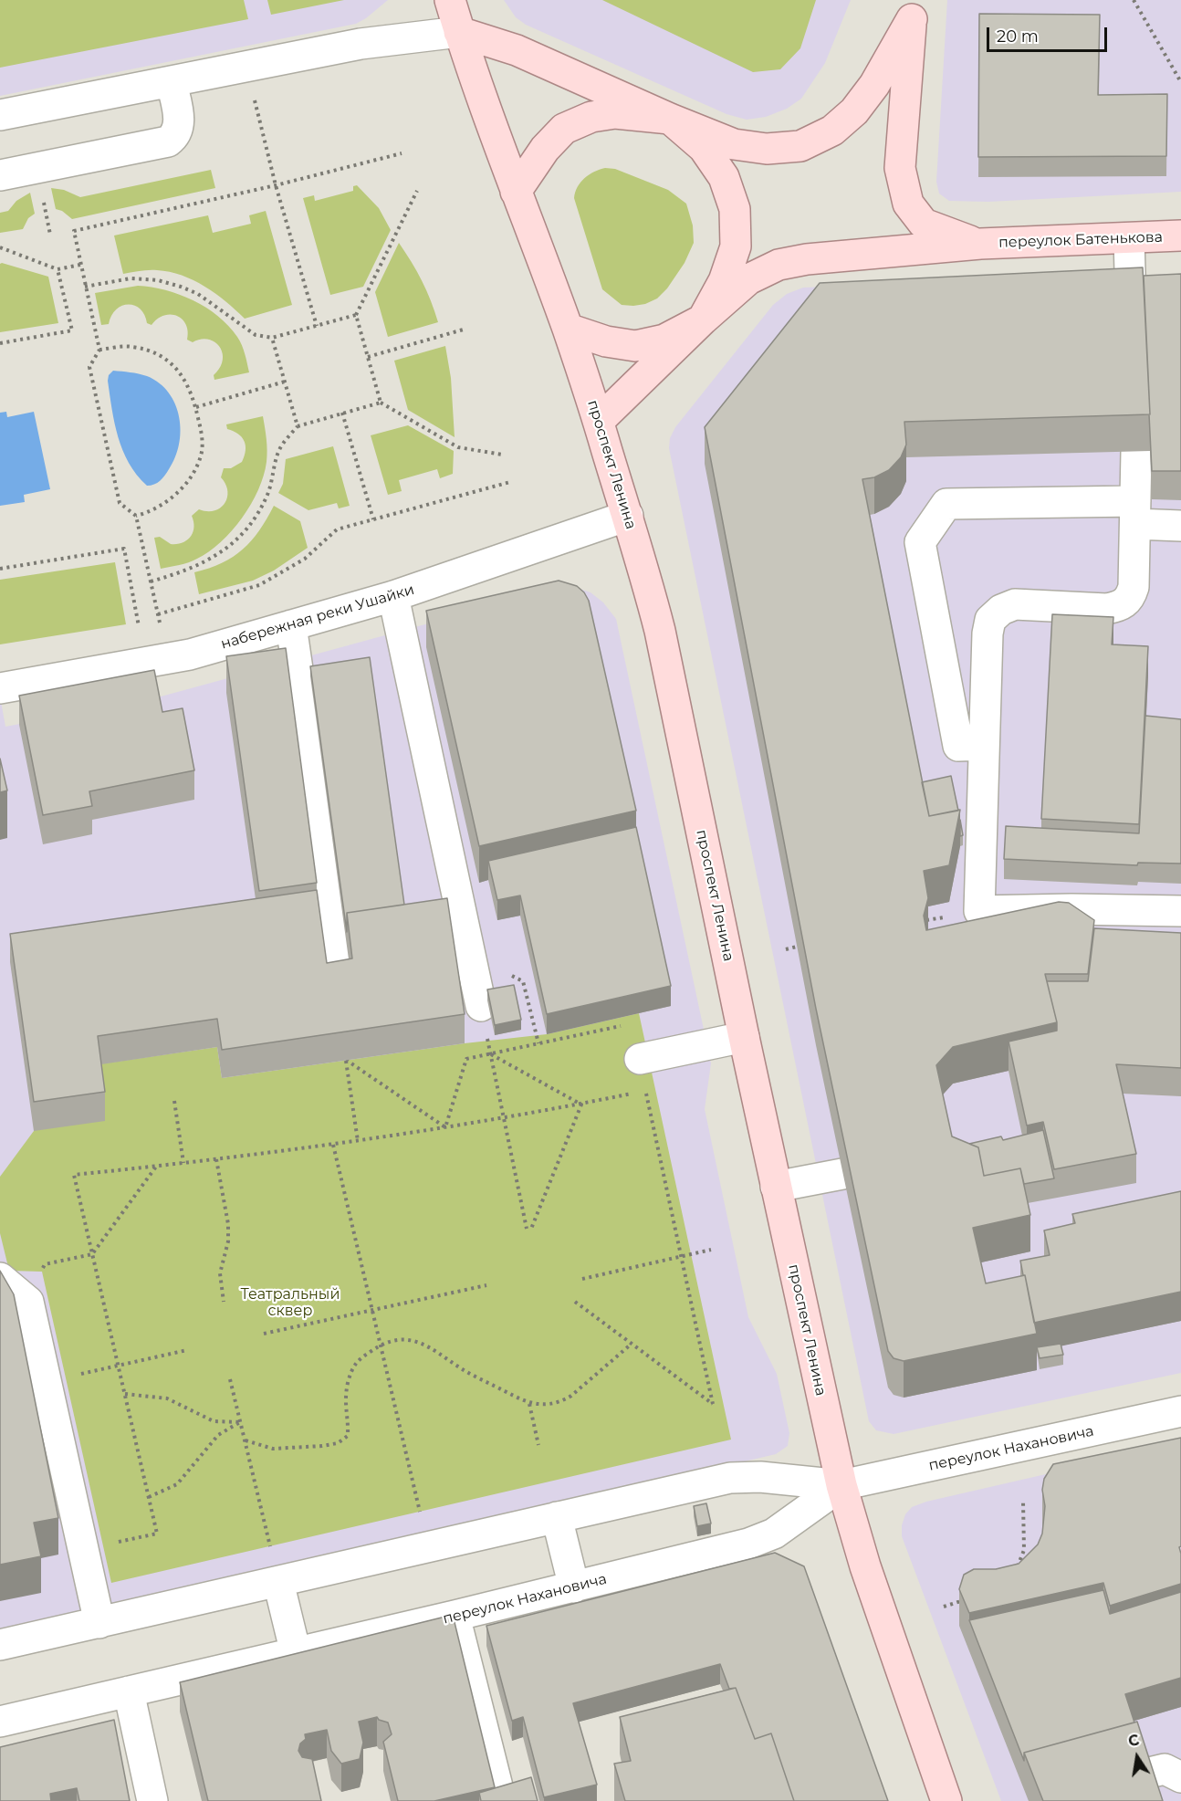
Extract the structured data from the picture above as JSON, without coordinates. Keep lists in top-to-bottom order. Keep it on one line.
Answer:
{"streets":{"main road":["переулок Батенькова","проспект Ленина"],"street":["набережная реки Ушайки","переулок Нахановича"]},"crossings":[["проспект Ленина","набережная реки Ушайки"],["проспект Ленина","переулок Нахановича"]],"parks":["Театральный сквер"],"scale_bar":"20 m","north":"top"}
